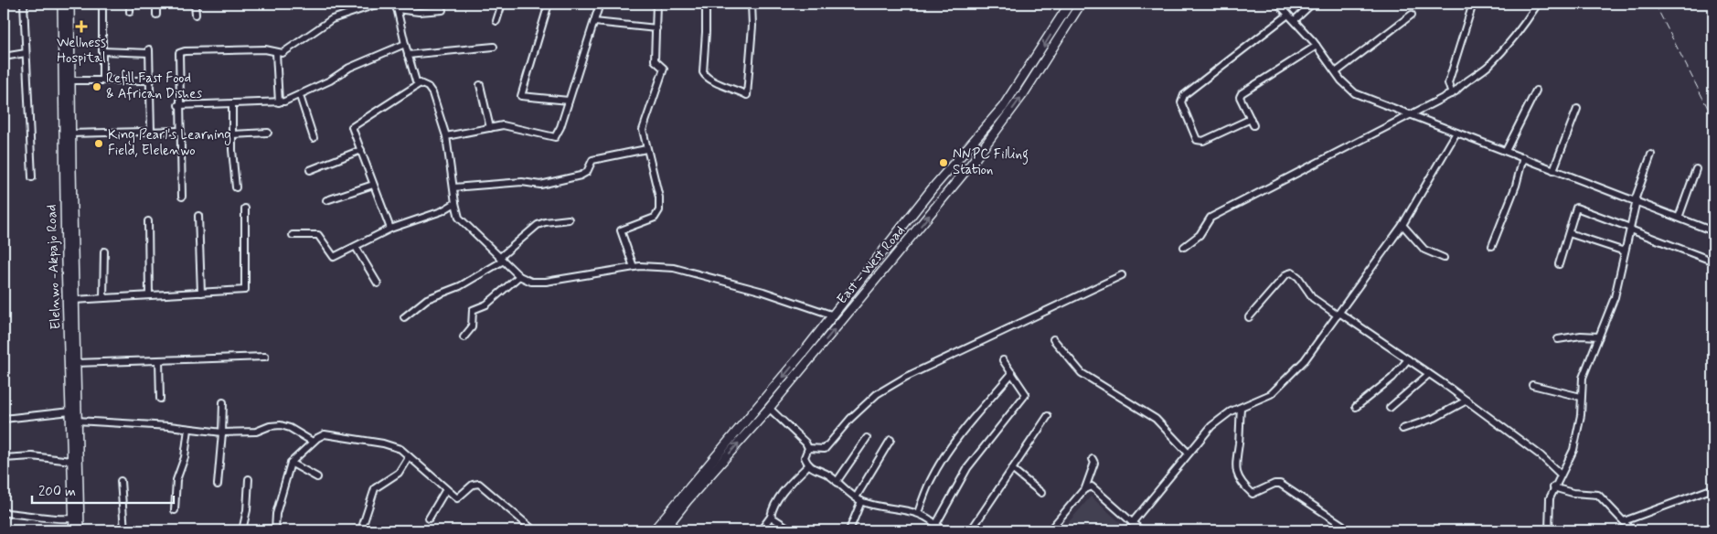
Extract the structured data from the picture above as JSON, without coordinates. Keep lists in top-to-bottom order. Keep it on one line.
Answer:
{"streets":{"main road":["East - West Road","Elelnwo -Akpajo Road"]},"places":{"health":["Wellness Hospital"],"other":["Refill Fast Food & African Dishes","King Pearl's Learning Field, Elelenwo","NNPC Filling Station"]},"scale_bar":"200 m"}
